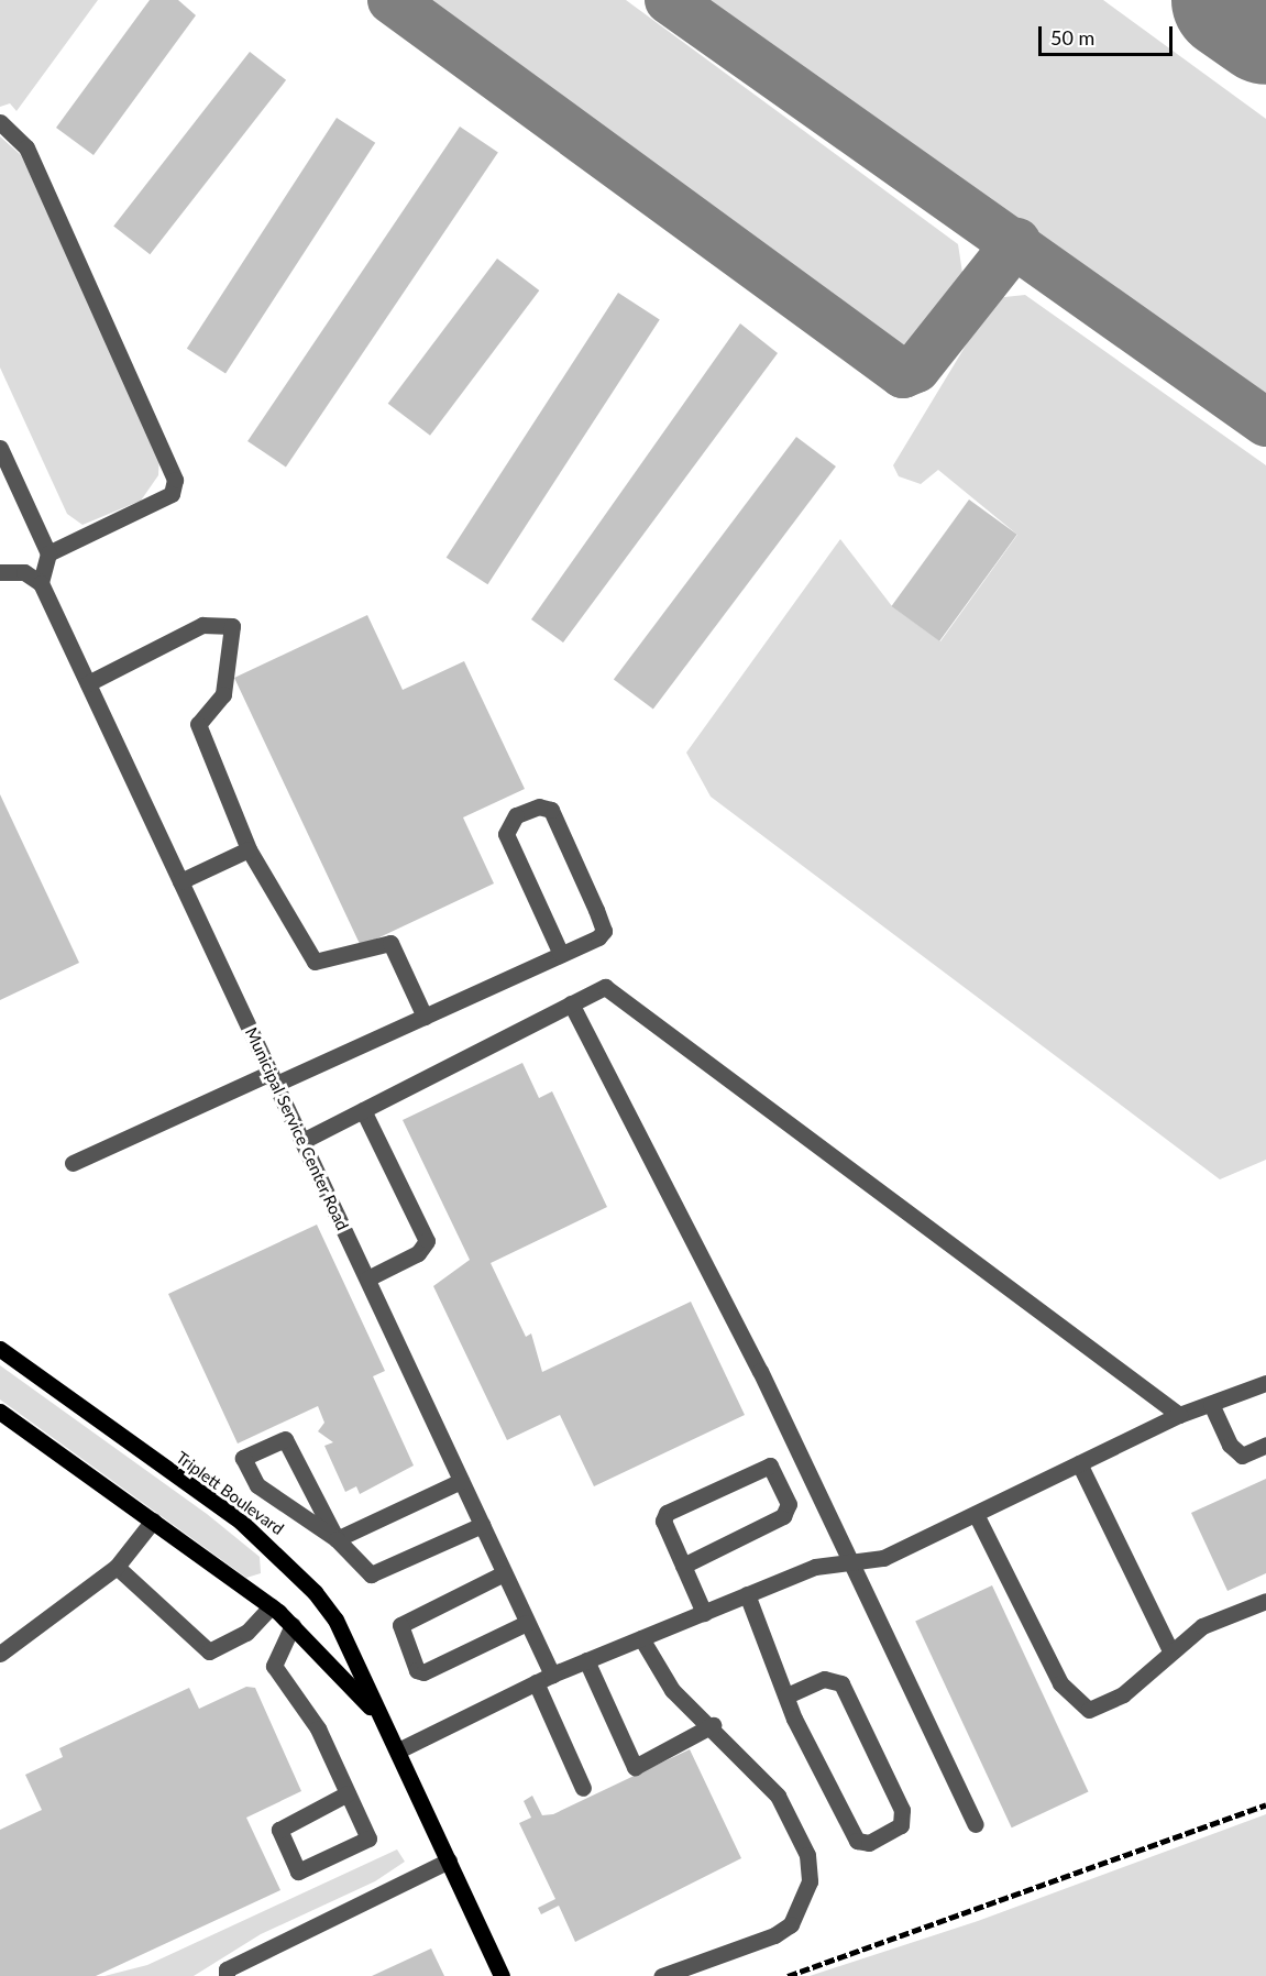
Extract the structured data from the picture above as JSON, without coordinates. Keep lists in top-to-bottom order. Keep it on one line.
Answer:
{"streets":{"main road":["Triplett Boulevard"],"street":["Municipal Service Center Road"]},"scale_bar":"50 m"}
